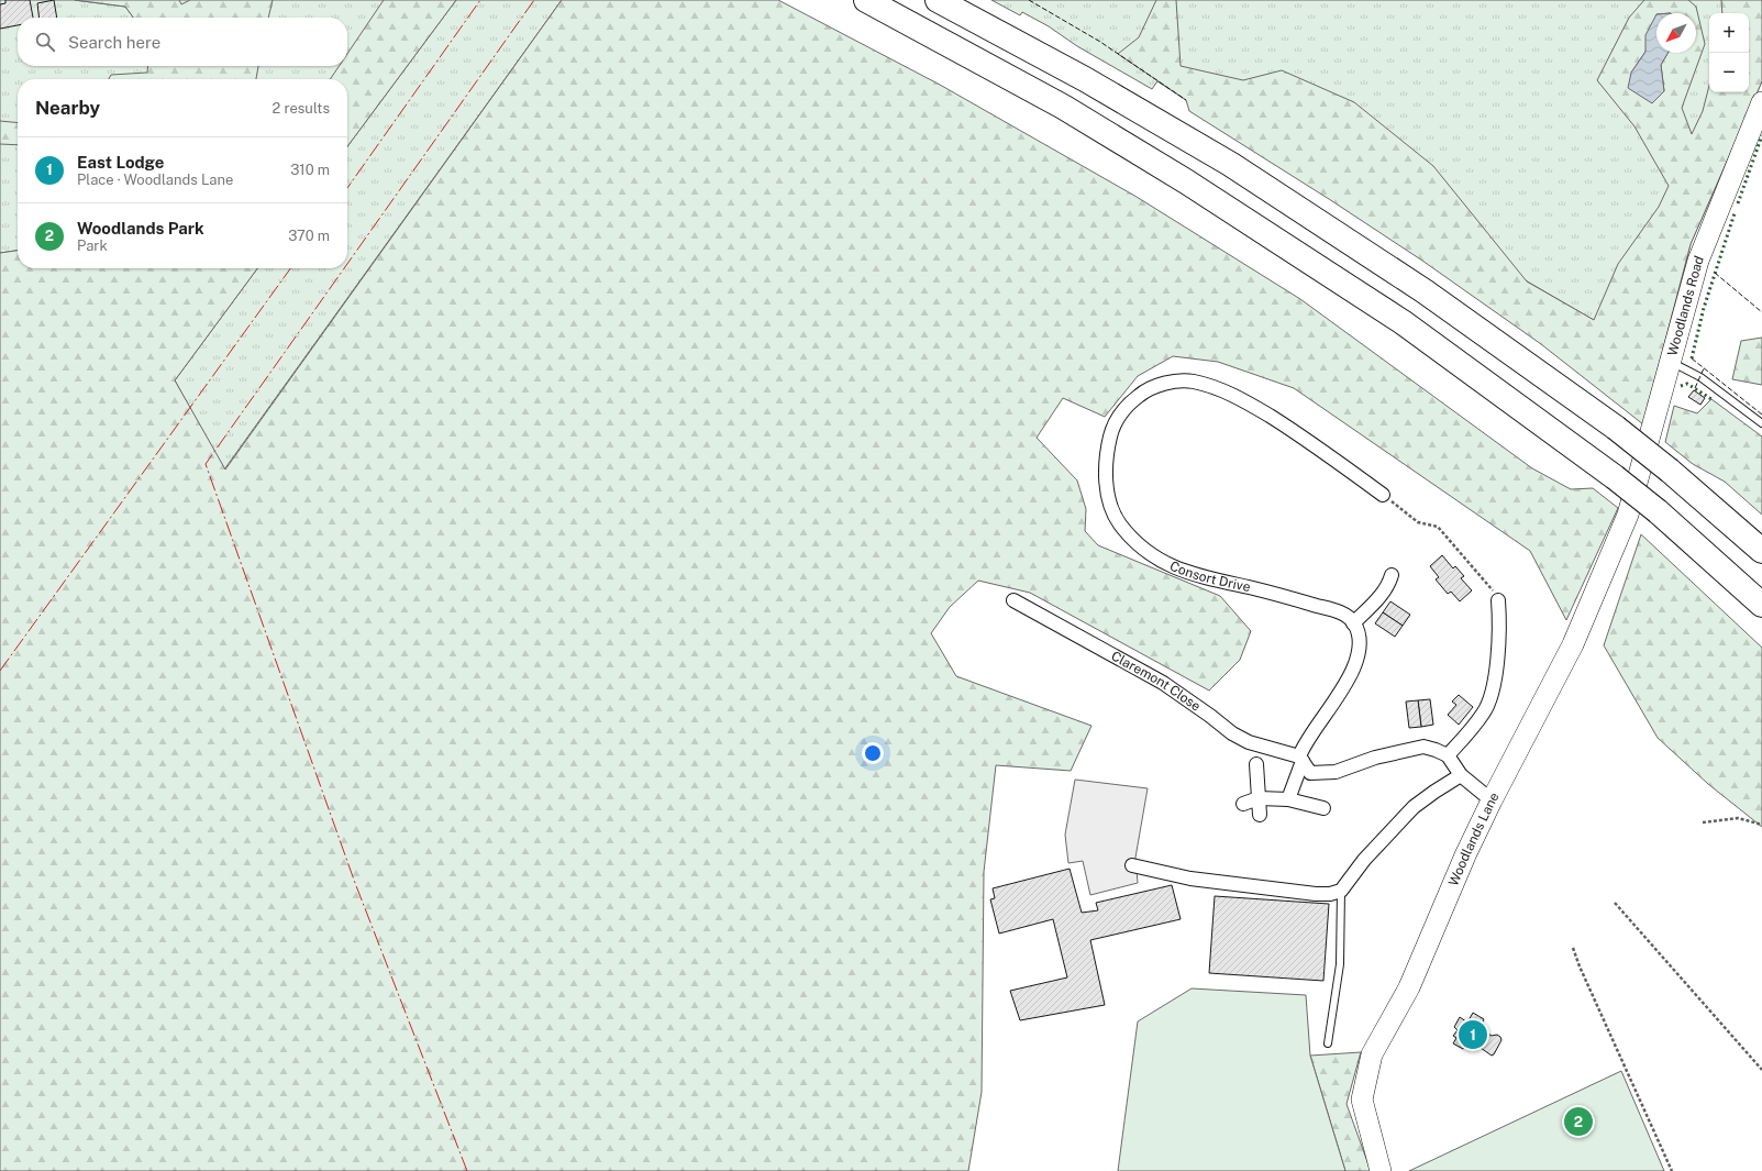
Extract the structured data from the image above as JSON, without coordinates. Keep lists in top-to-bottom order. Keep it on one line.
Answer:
{"streets":{"main road":["Woodlands Road","Woodlands Lane"],"street":["Consort Drive","Claremont Close"]},"crossings":[["Woodlands Road","Woodlands Lane"]],"north":"bottom left","page":{"map_buttons":["+","−"],"search":"Search here","heading":["Nearby","2 results"],"list":[{"mark":"1","name":"East Lodge","note":"Place · Woodlands Lane","value":"310 m"},{"mark":"2","name":"Woodlands Park","note":"Park","value":"370 m"}],"pins":["1","2"]}}
